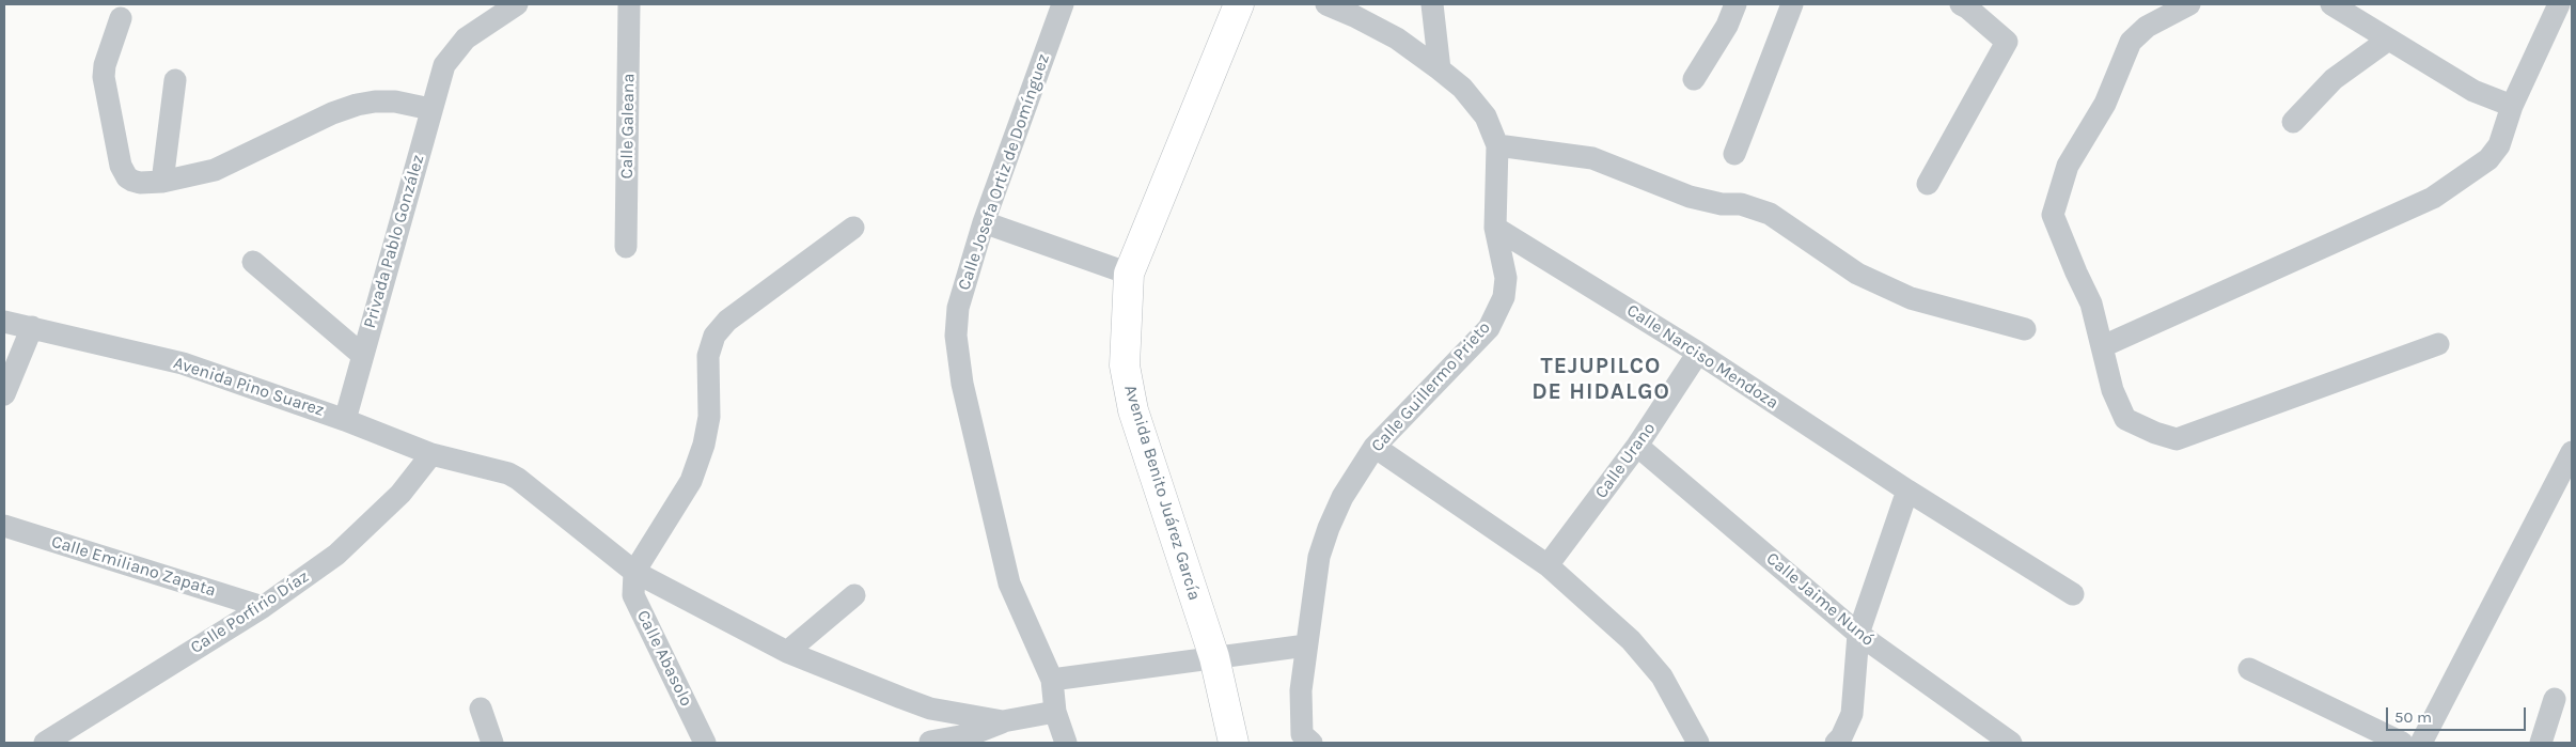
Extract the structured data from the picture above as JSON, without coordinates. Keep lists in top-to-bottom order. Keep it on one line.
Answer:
{"streets":{"main road":["Avenida Benito Juárez García"],"street":["Calle Galeana","Calle Josefa Ortiz de Domínguez","Privada Pablo González","Calle Narciso Mendoza","Avenida Pino Suarez","Calle Guillermo Prieto","Calle Urano","Calle Emiliano Zapata","Calle Jaime Nunó","Calle Porfirio Díaz","Calle Abasolo"]},"crossings":[["Privada Pablo González","Avenida Pino Suarez"],["Calle Narciso Mendoza","Calle Guillermo Prieto"],["Calle Narciso Mendoza","Calle Urano"],["Avenida Pino Suarez","Calle Porfirio Díaz"],["Avenida Pino Suarez","Calle Abasolo"],["Calle Urano","Calle Jaime Nunó"],["Calle Emiliano Zapata","Calle Porfirio Díaz"]],"districts":["TEJUPILCO DE HIDALGO"],"scale_bar":"50 m"}
